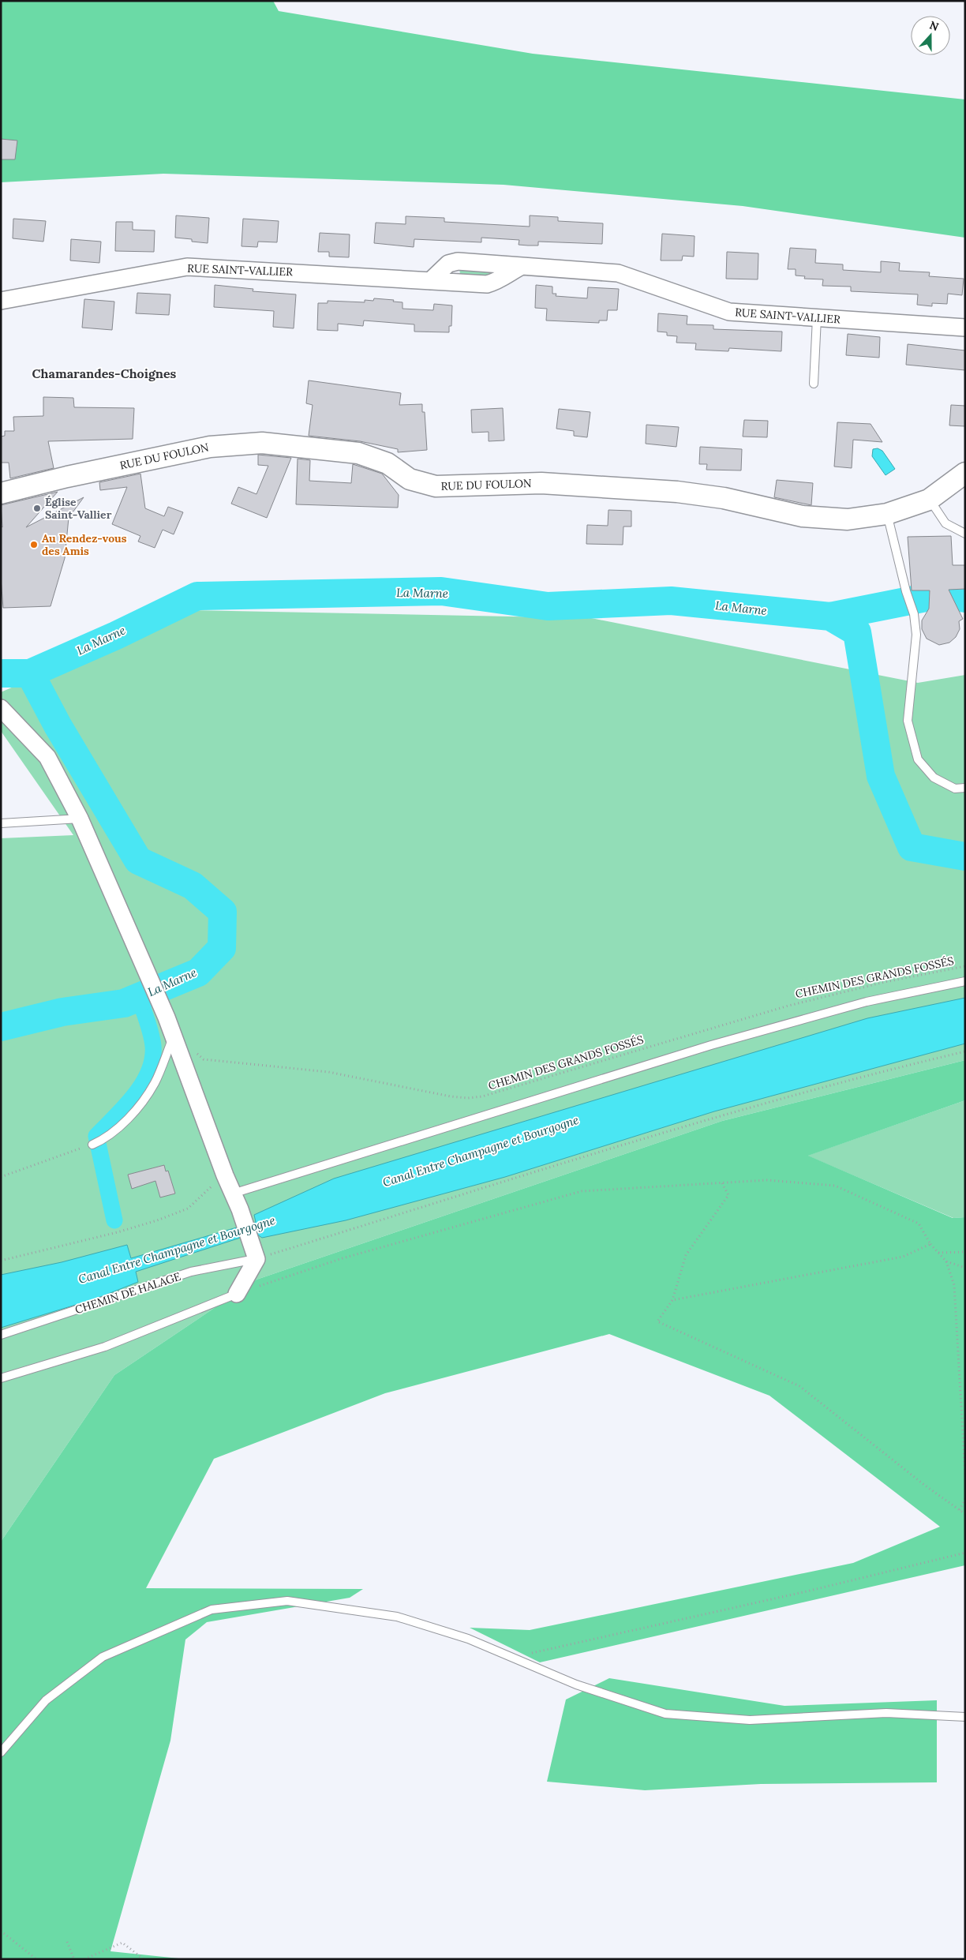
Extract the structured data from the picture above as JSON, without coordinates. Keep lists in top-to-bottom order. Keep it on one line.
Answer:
{"streets":{"street":["RUE SAINT-VALLIER","RUE DU FOULON"],"lane":["CHEMIN DE HALAGE"],"path":["CHEMIN DES GRANDS FOSSÉS"]},"districts":["Chamarandes-Choignes"],"water":["La Marne","Canal Entre Champagne et Bourgogne"],"places":["Église Saint-Vallier","Au Rendez-vous des Amis"],"north":"top"}
